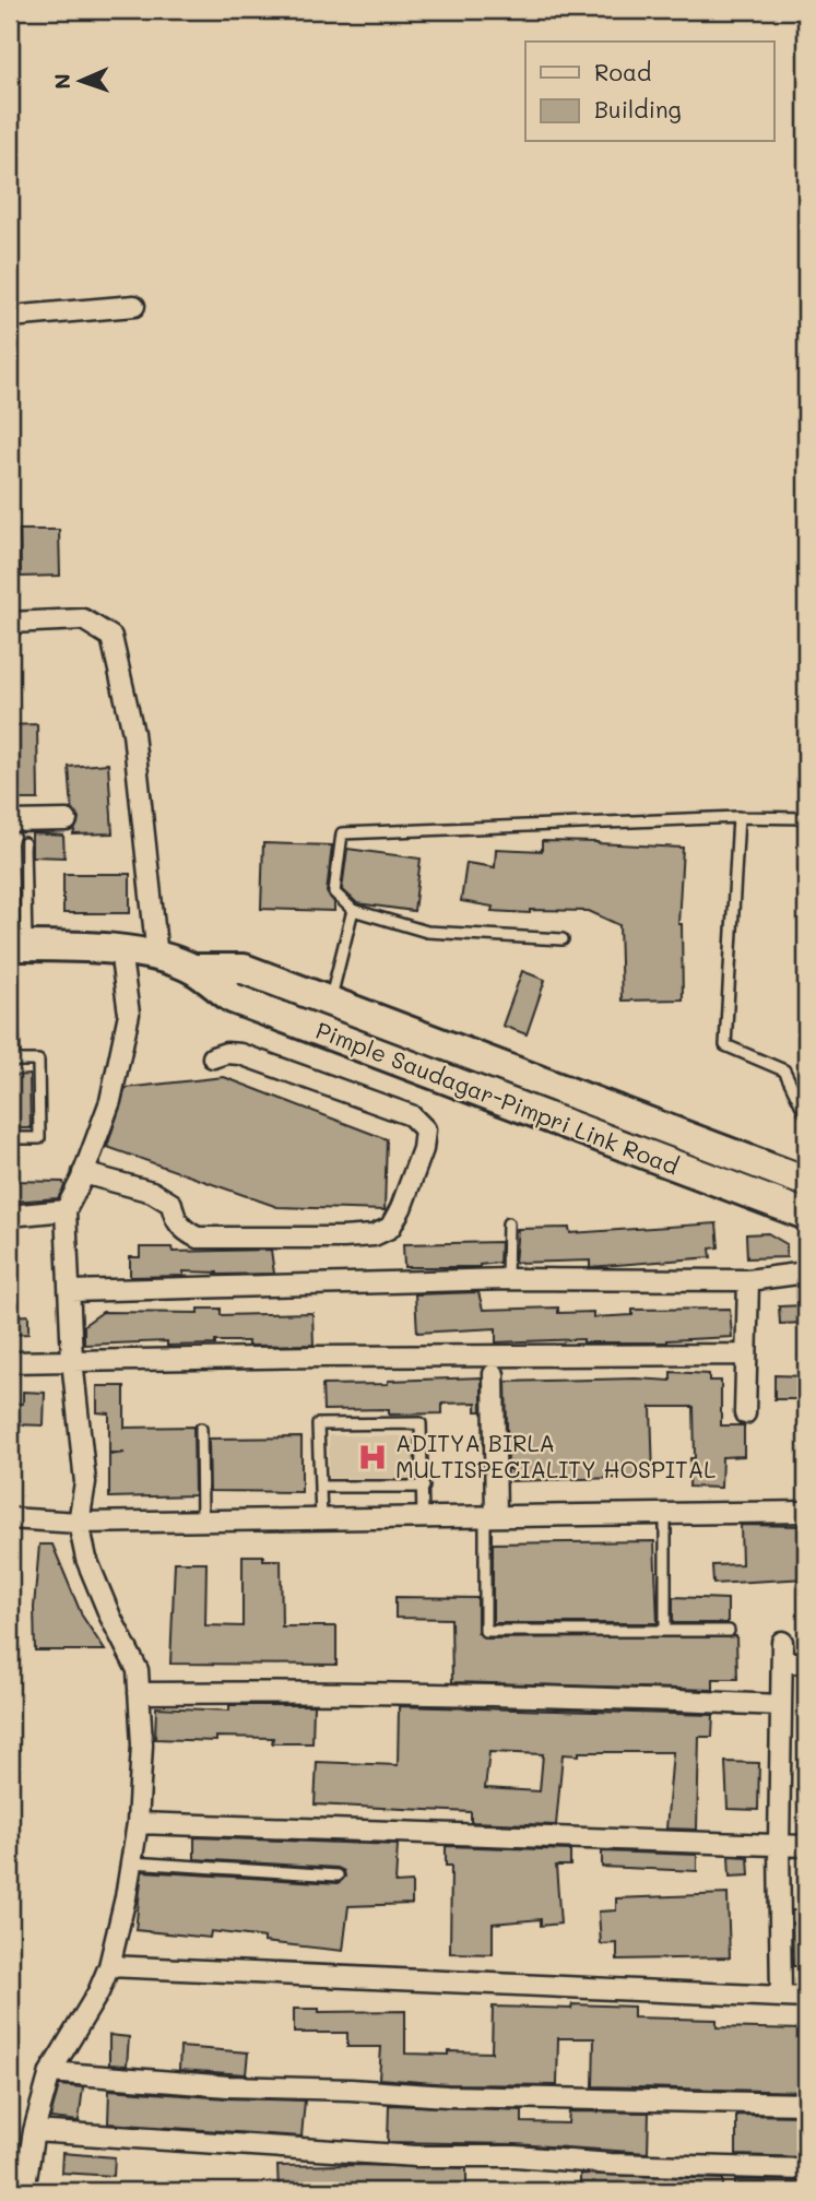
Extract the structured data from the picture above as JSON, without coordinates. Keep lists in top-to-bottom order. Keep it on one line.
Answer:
{"streets":{"street":["Pimple Saudagar-Pimpri Link Road"]},"places":{"hospital":["ADITYA BIRLA MULTISPECIALITY HOSPITAL"]},"legend":["Road","Building"],"north":"left"}
